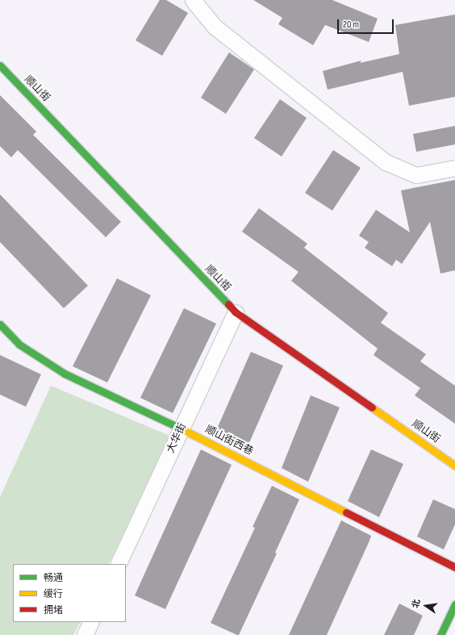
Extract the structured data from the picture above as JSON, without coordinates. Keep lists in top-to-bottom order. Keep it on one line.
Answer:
{"streets":{"street":["顺山街","大华街","顺山街西巷"]},"crossings":[["顺山街","大华街"],["大华街","顺山街西巷"]],"legend":["畅通","缓行","拥堵"],"scale_bar":"20 m","north":"left"}
